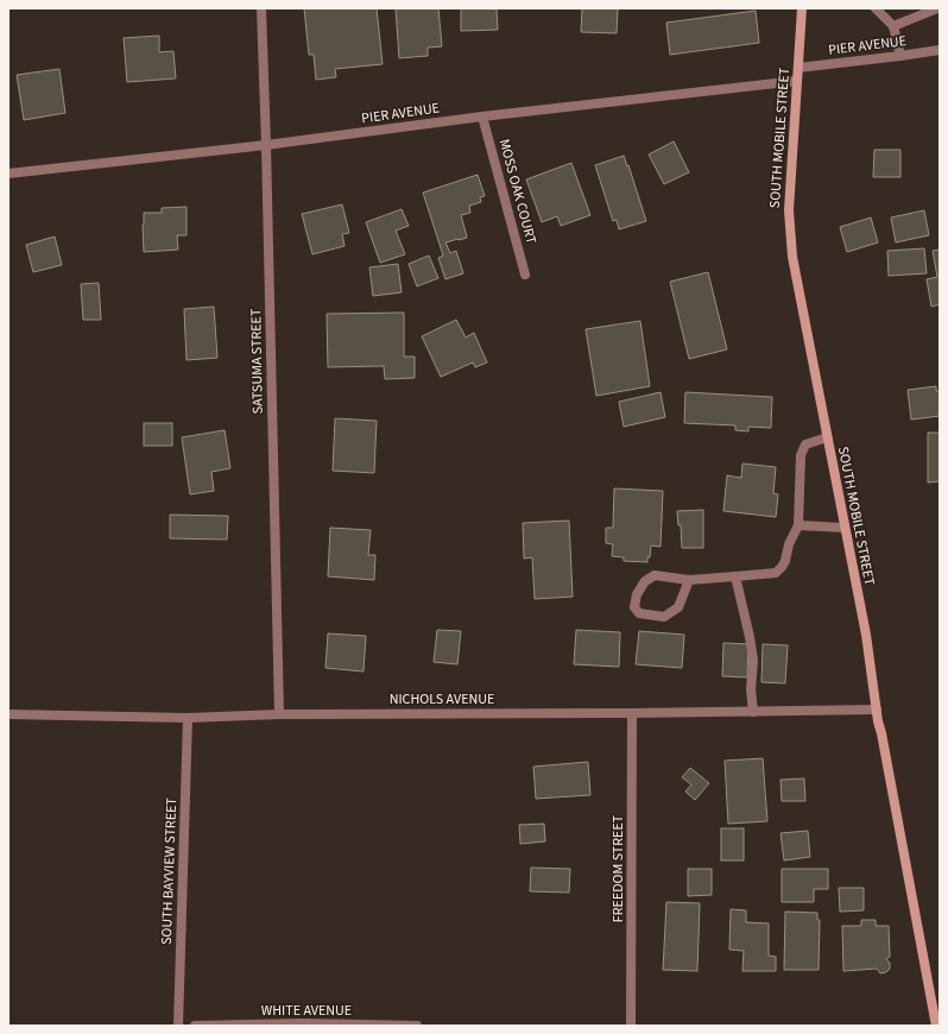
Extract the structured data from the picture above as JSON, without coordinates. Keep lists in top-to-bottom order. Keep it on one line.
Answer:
{"streets":{"main road":["SOUTH MOBILE STREET"],"street":["PIER AVENUE","MOSS OAK COURT","SATSUMA STREET","NICHOLS AVENUE","FREEDOM STREET","SOUTH BAYVIEW STREET","WHITE AVENUE"]},"crossings":[["PIER AVENUE","SOUTH MOBILE STREET"],["PIER AVENUE","MOSS OAK COURT"],["PIER AVENUE","SATSUMA STREET"],["SOUTH MOBILE STREET","NICHOLS AVENUE"],["SATSUMA STREET","NICHOLS AVENUE"],["NICHOLS AVENUE","FREEDOM STREET"],["NICHOLS AVENUE","SOUTH BAYVIEW STREET"]]}
